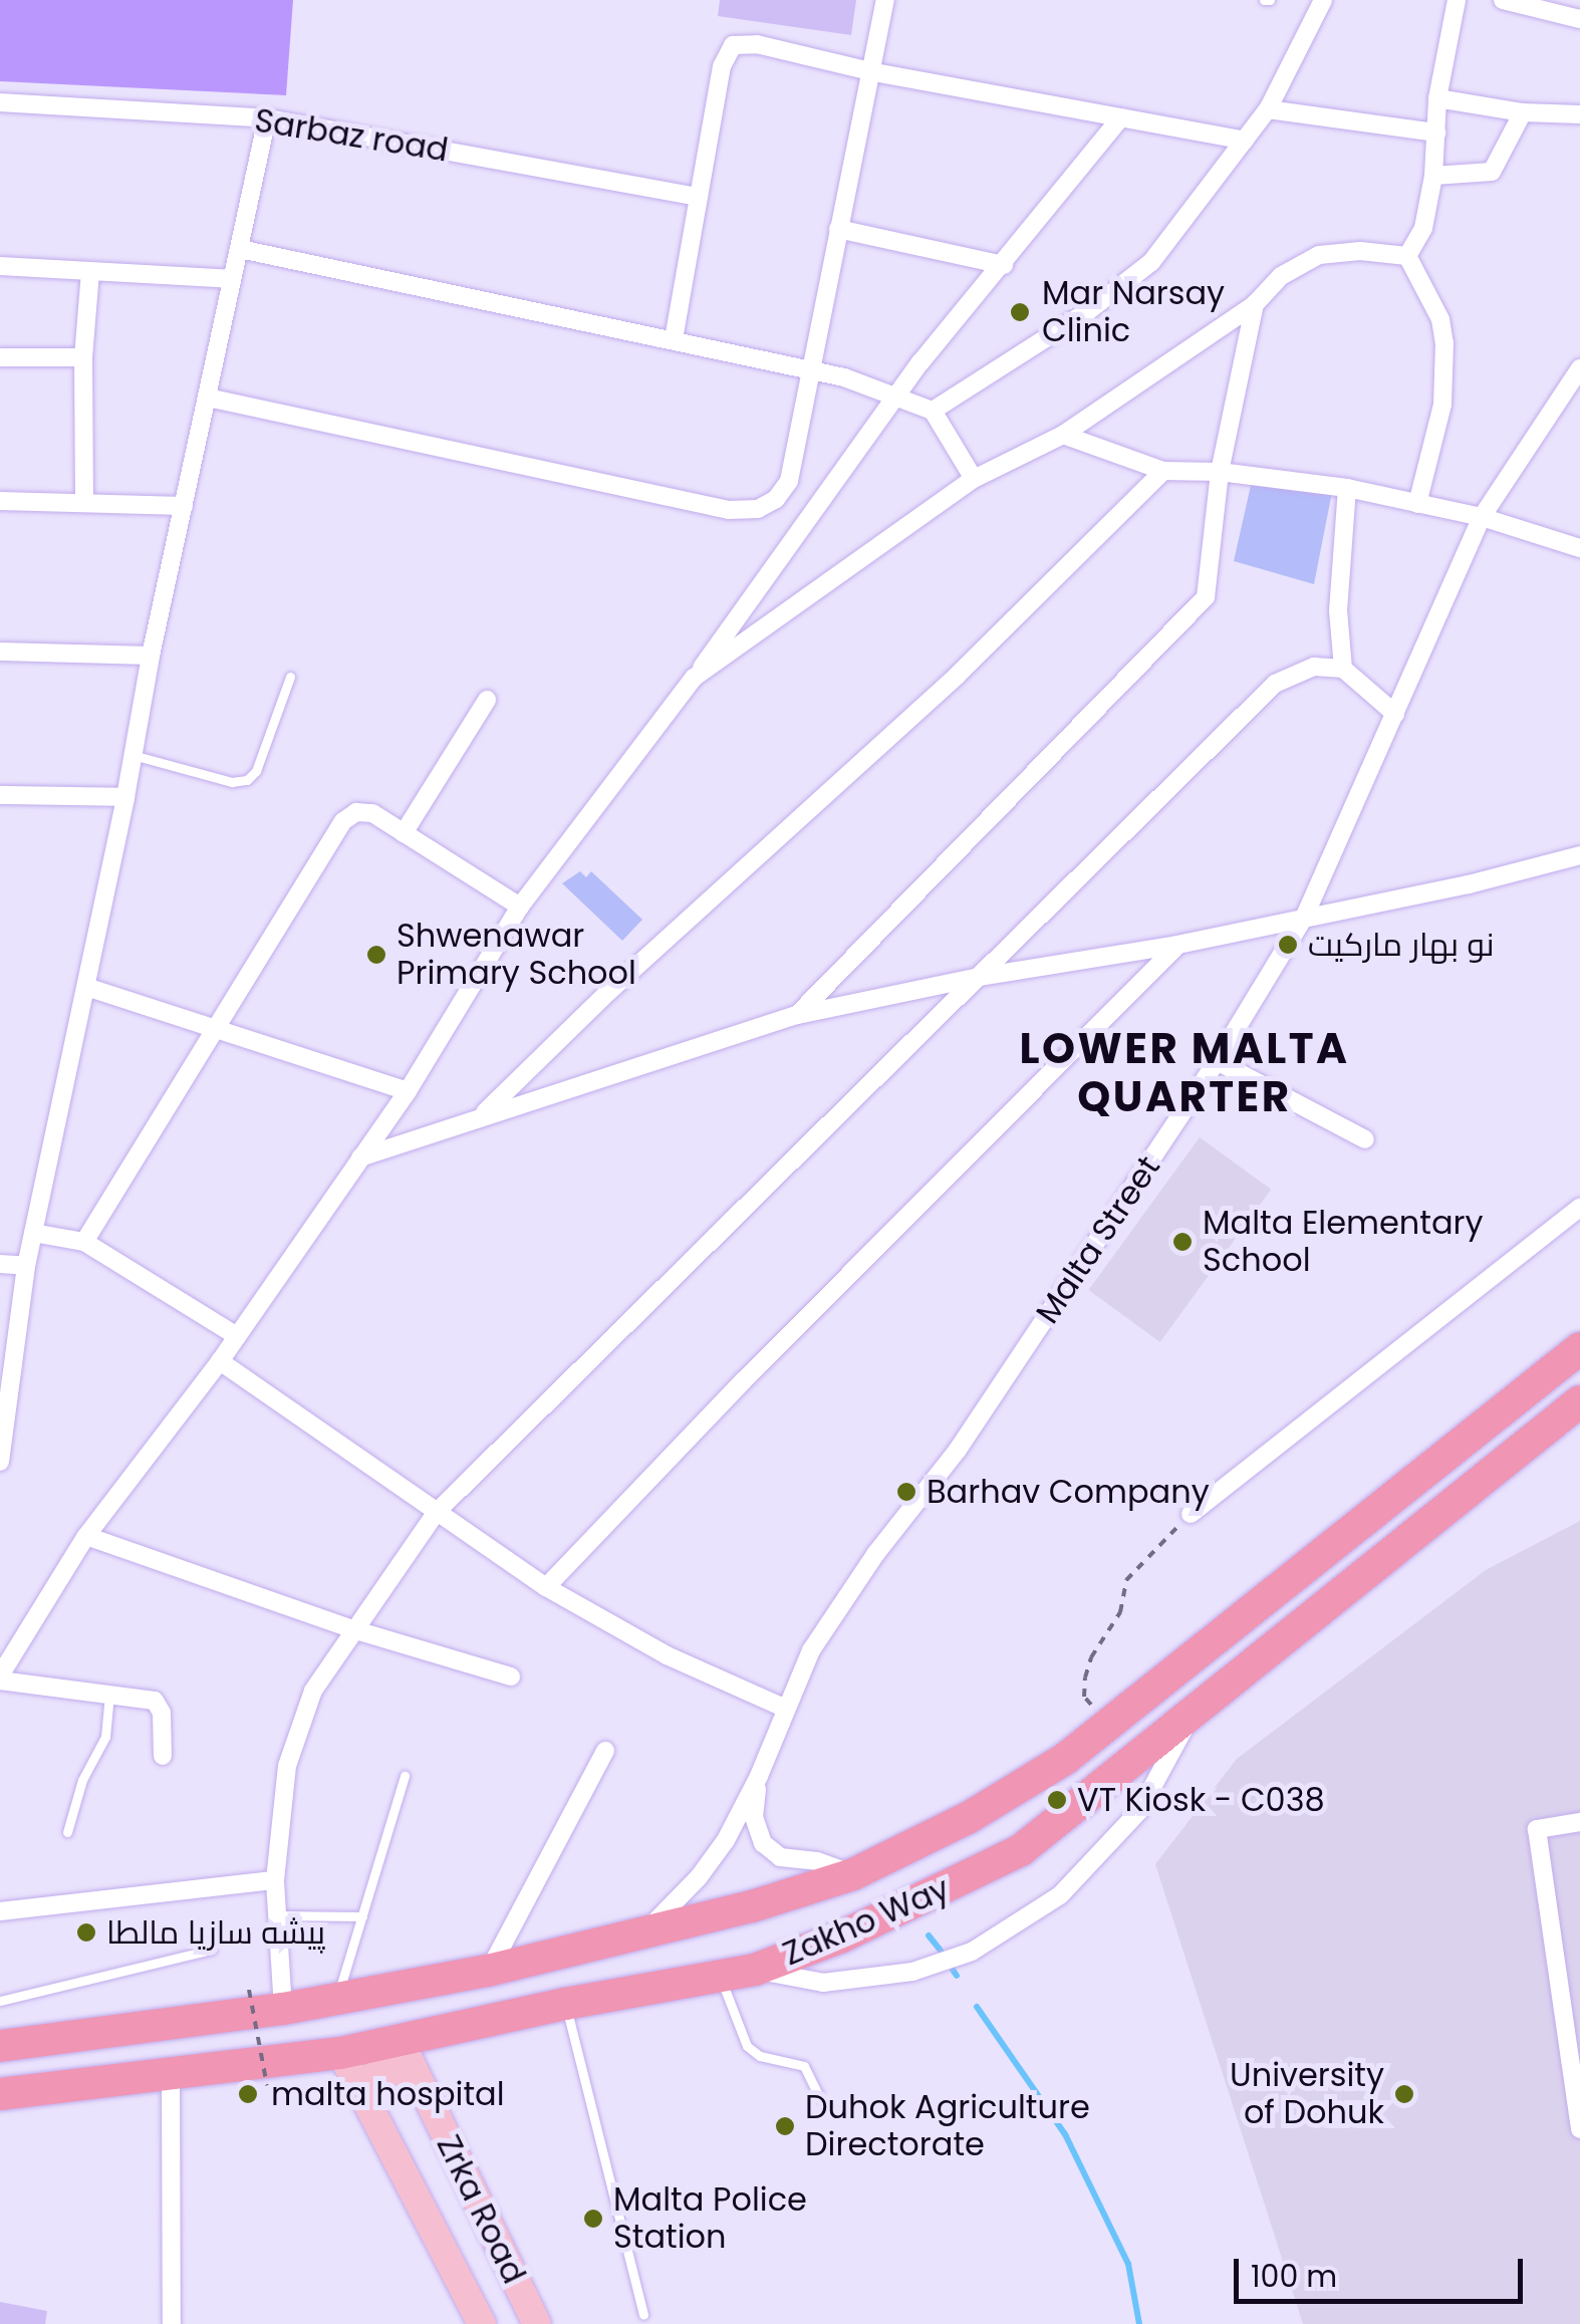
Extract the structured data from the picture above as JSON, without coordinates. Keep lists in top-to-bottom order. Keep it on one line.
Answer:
{"streets":{"highway":["Zakho Way"],"main road":["Zrka Road"],"street":["Sarbaz road","Malta Street"]},"crossings":[["Malta Street","Zakho Way"],["Zakho Way","Zrka Road"]],"districts":["LOWER MALTA QUARTER"],"places":["Mar Narsay Clinic","نو بهار ماركيت","Shwenawar Primary School","Malta Elementary School","Barhav Company","VT Kiosk - C038","پيشه سازيا مالطا","malta hospital","University of Dohuk","Duhok Agriculture Directorate","Malta Police Station"],"scale_bar":"100 m"}
